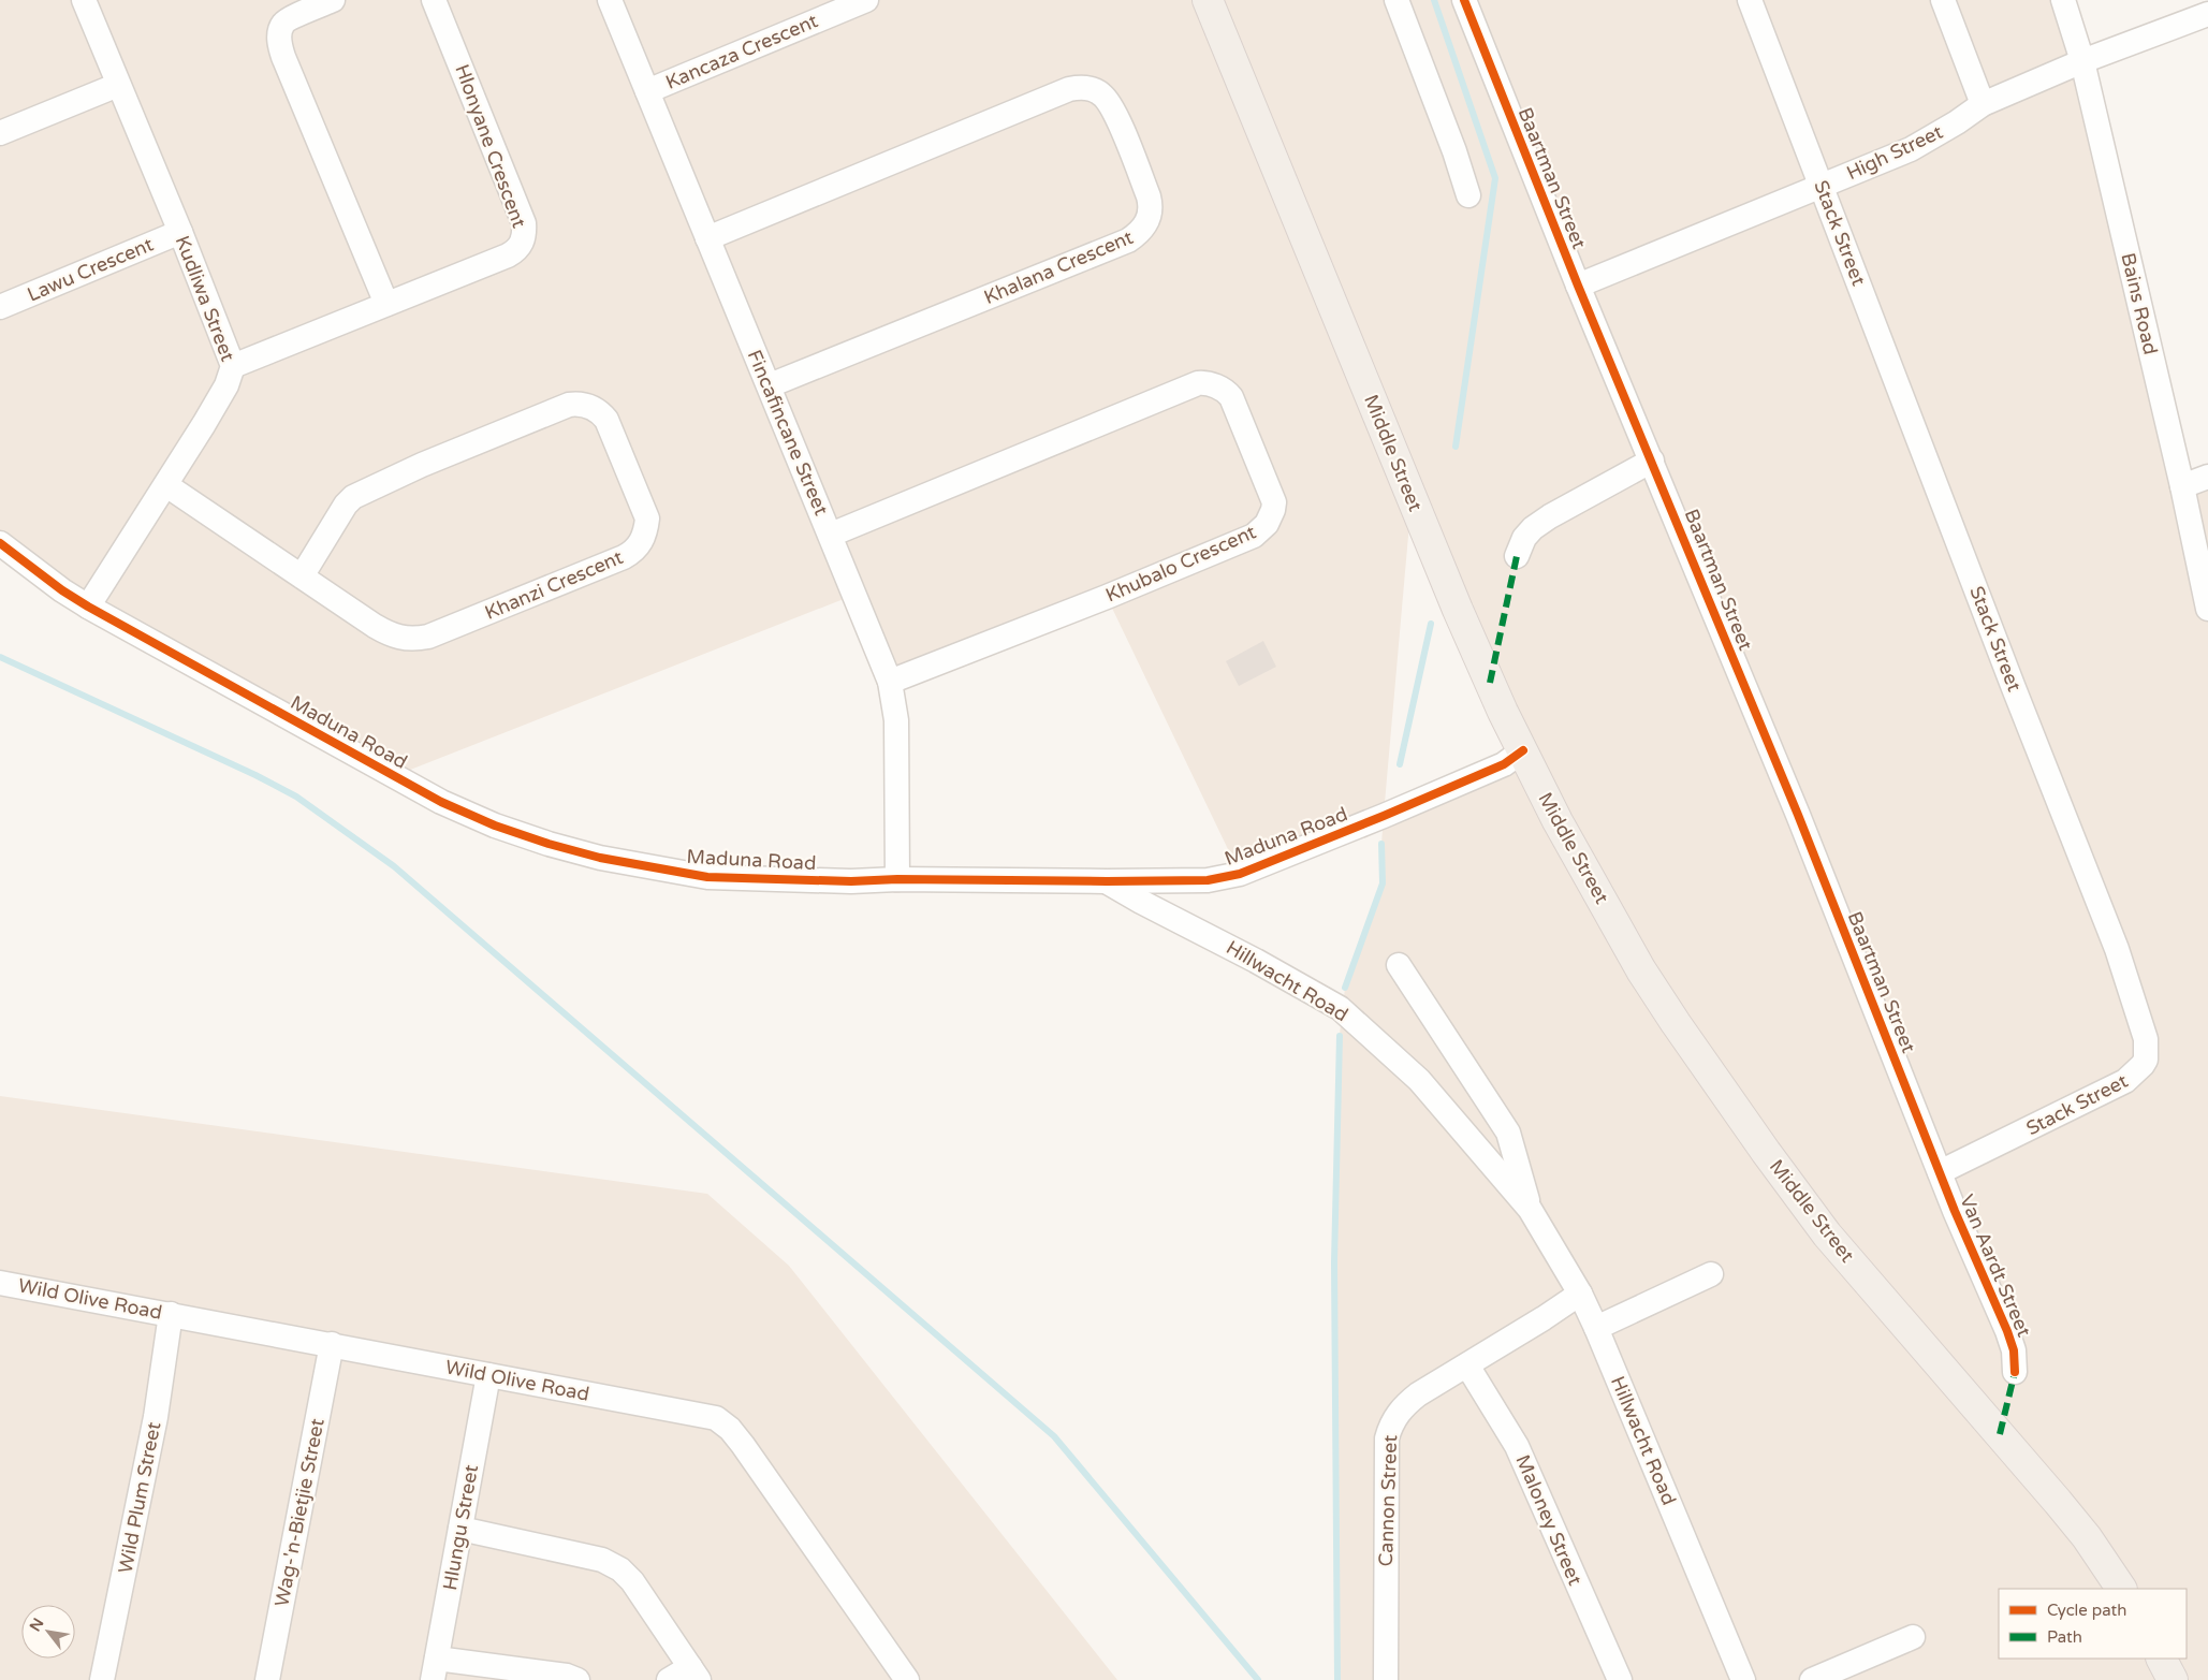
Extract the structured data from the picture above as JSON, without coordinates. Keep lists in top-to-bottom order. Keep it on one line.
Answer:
{"streets":{"main road":["Middle Street"],"street":["Kancaza Crescent","Hlonyane Crescent","High Street","Baartman Street","Stack Street","Khalana Crescent","Lawu Crescent","Kudliwa Street","Bains Road","Fincafincane Street","Khubalo Crescent","Khanzi Crescent","Maduna Road","Hillwacht Road","Van Aardt Street","Wild Olive Road","Wild Plum Street","Cannon Street","Wag-'n-Bietjie Street","Maloney Street","Hlungu Street"]},"crossings":[["Kancaza Crescent","Fincafincane Street"],["Hlonyane Crescent","Kudliwa Street"],["High Street","Baartman Street"],["High Street","Stack Street"],["High Street","Bains Road"],["Baartman Street","Stack Street"],["Baartman Street","Van Aardt Street"],["Stack Street","Van Aardt Street"],["Khalana Crescent","Fincafincane Street"],["Lawu Crescent","Kudliwa Street"],["Kudliwa Street","Khanzi Crescent"],["Kudliwa Street","Maduna Road"],["Fincafincane Street","Khubalo Crescent"],["Fincafincane Street","Maduna Road"],["Middle Street","Maduna Road"],["Maduna Road","Hillwacht Road"],["Hillwacht Road","Cannon Street"],["Wild Olive Road","Wild Plum Street"],["Wild Olive Road","Wag-'n-Bietjie Street"],["Wild Olive Road","Hlungu Street"],["Cannon Street","Maloney Street"]],"legend":["Cycle path","Path"],"north":"top left"}
